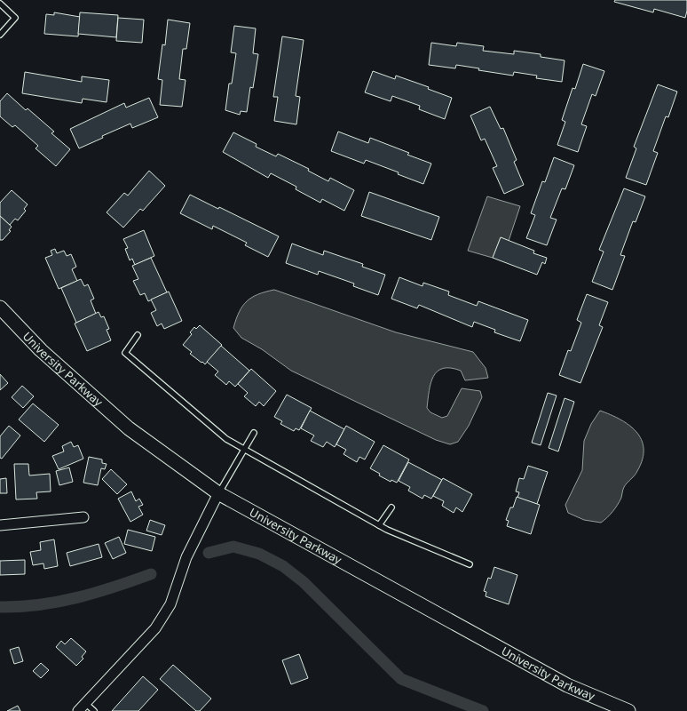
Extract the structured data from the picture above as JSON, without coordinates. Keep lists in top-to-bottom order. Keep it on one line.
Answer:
{"streets":{"main road":["University Parkway"]}}
